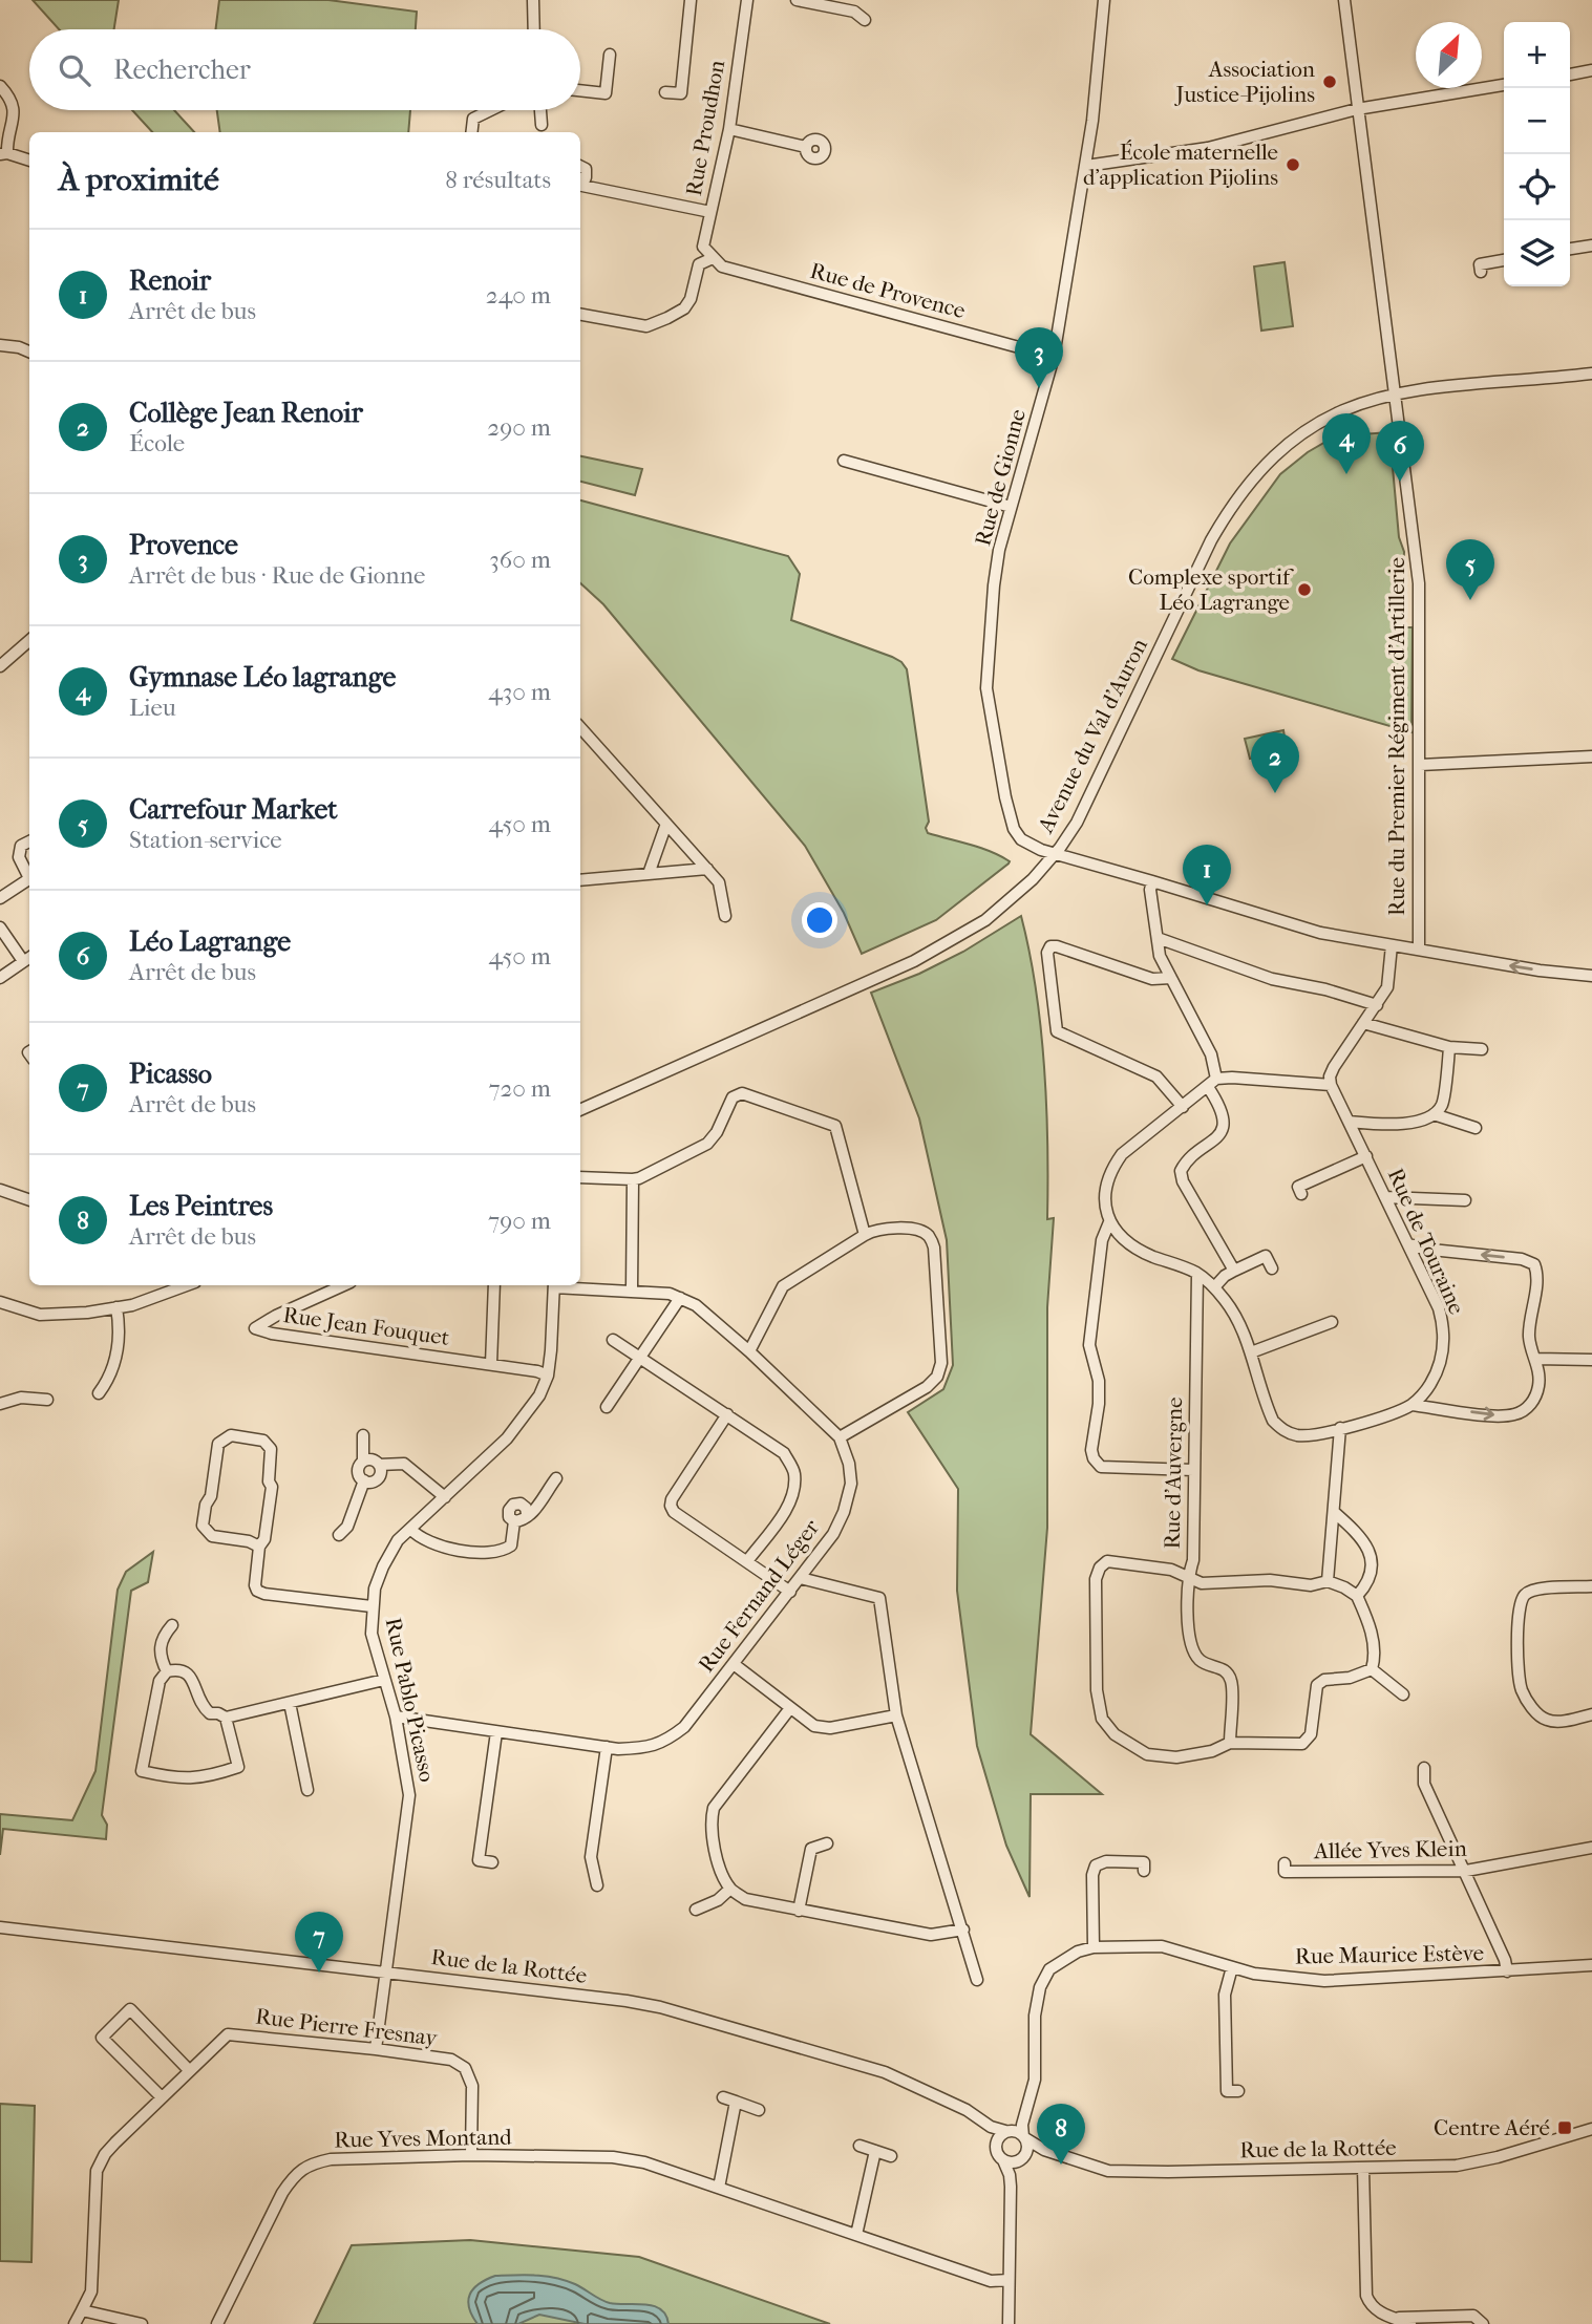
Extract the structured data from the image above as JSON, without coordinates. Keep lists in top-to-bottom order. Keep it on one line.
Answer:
{"streets":{"street":["Rue Proudhon","Rue de Provence","Rue de Gionne","Avenue du Val d'Auron","Rue du Premier Régiment d'Artillerie","Rue de Touraine","Rue Jean Fouquet","Rue d'Auvergne","Rue Fernand Léger","Rue Pablo Picasso","Allée Yves Klein","Rue Maurice Estève","Rue de la Rottée","Rue Pierre Fresnay","Rue Yves Montand"]},"crossings":[["Rue Proudhon","Rue de Provence"],["Rue de Provence","Rue de Gionne"],["Rue de Gionne","Avenue du Val d'Auron"],["Rue de Gionne","Rue du Premier Régiment d'Artillerie"],["Avenue du Val d'Auron","Rue du Premier Régiment d'Artillerie"],["Rue Jean Fouquet","Rue Pablo Picasso"],["Rue Fernand Léger","Rue Pablo Picasso"],["Rue Pablo Picasso","Rue de la Rottée"],["Rue Pablo Picasso","Rue Pierre Fresnay"],["Rue Maurice Estève","Rue de la Rottée"],["Rue Pierre Fresnay","Rue Yves Montand"]],"places":{"other":["Association Justice-Pijolins","École maternelle d'application Pijolins","Complexe sportif Léo Lagrange"],"transit":["Centre Aéré"]},"north":"top right","page":{"map_buttons":["+","−"],"search":"Rechercher","heading":["À proximité","8 résultats"],"list":[{"mark":"1","name":"Renoir","note":"Arrêt de bus","value":"240 m"},{"mark":"2","name":"Collège Jean Renoir","note":"École","value":"290 m"},{"mark":"3","name":"Provence","note":"Arrêt de bus · Rue de Gionne","value":"360 m"},{"mark":"4","name":"Gymnase Léo lagrange","note":"Lieu","value":"430 m"},{"mark":"5","name":"Carrefour Market","note":"Station-service","value":"450 m"},{"mark":"6","name":"Léo Lagrange","note":"Arrêt de bus","value":"450 m"},{"mark":"7","name":"Picasso","note":"Arrêt de bus","value":"720 m"},{"mark":"8","name":"Les Peintres","note":"Arrêt de bus","value":"790 m"}],"pins":["3","4","6","5","2","1","7","8"]}}
